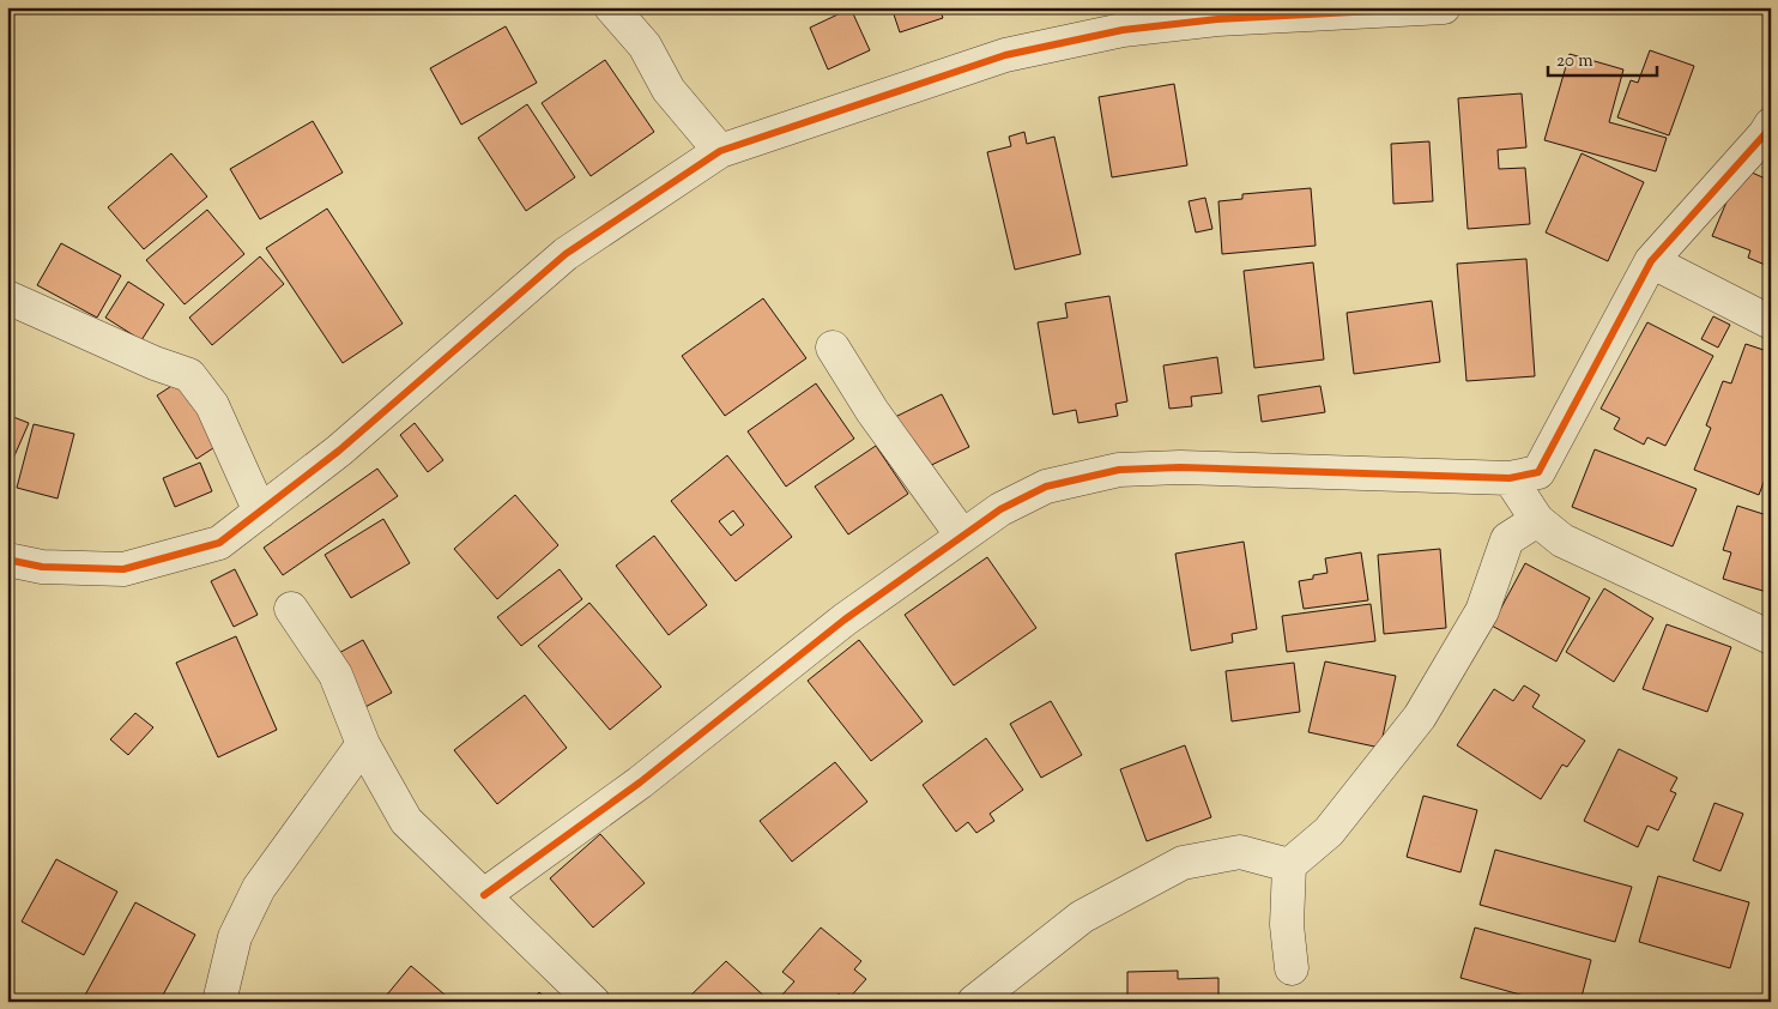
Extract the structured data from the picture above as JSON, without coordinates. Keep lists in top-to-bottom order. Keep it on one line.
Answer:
{"scale_bar":"20 m"}
